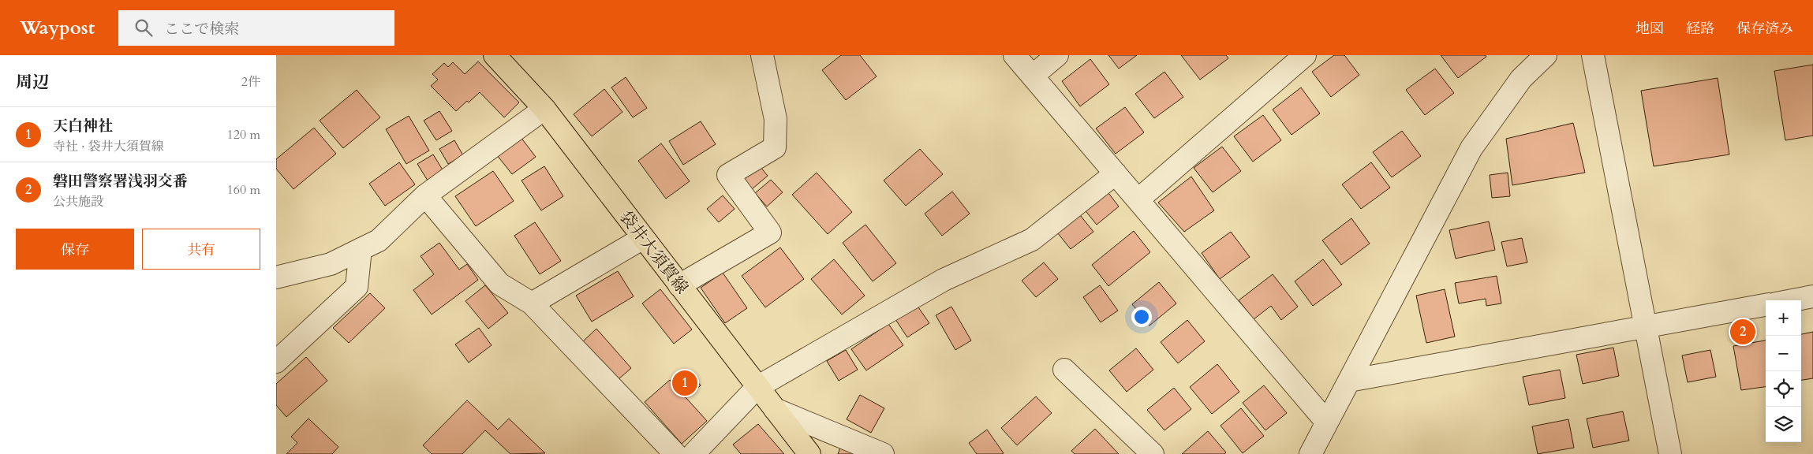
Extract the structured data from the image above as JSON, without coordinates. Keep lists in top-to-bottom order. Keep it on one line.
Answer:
{"streets":{"main road":["袋井大須賀線"]},"page":{"header":"Waypost","search":"ここで検索","nav":["地図","経路","保存済み"],"heading":["周辺","2件"],"list":[{"mark":"1","name":"天白神社","note":"寺社 · 袋井大須賀線","value":"120 m"},{"mark":"2","name":"磐田警察署浅羽交番","note":"公共施設","value":"160 m"}],"buttons":["保存","共有"],"map_buttons":["+","−"],"pins":["2","1"]}}
